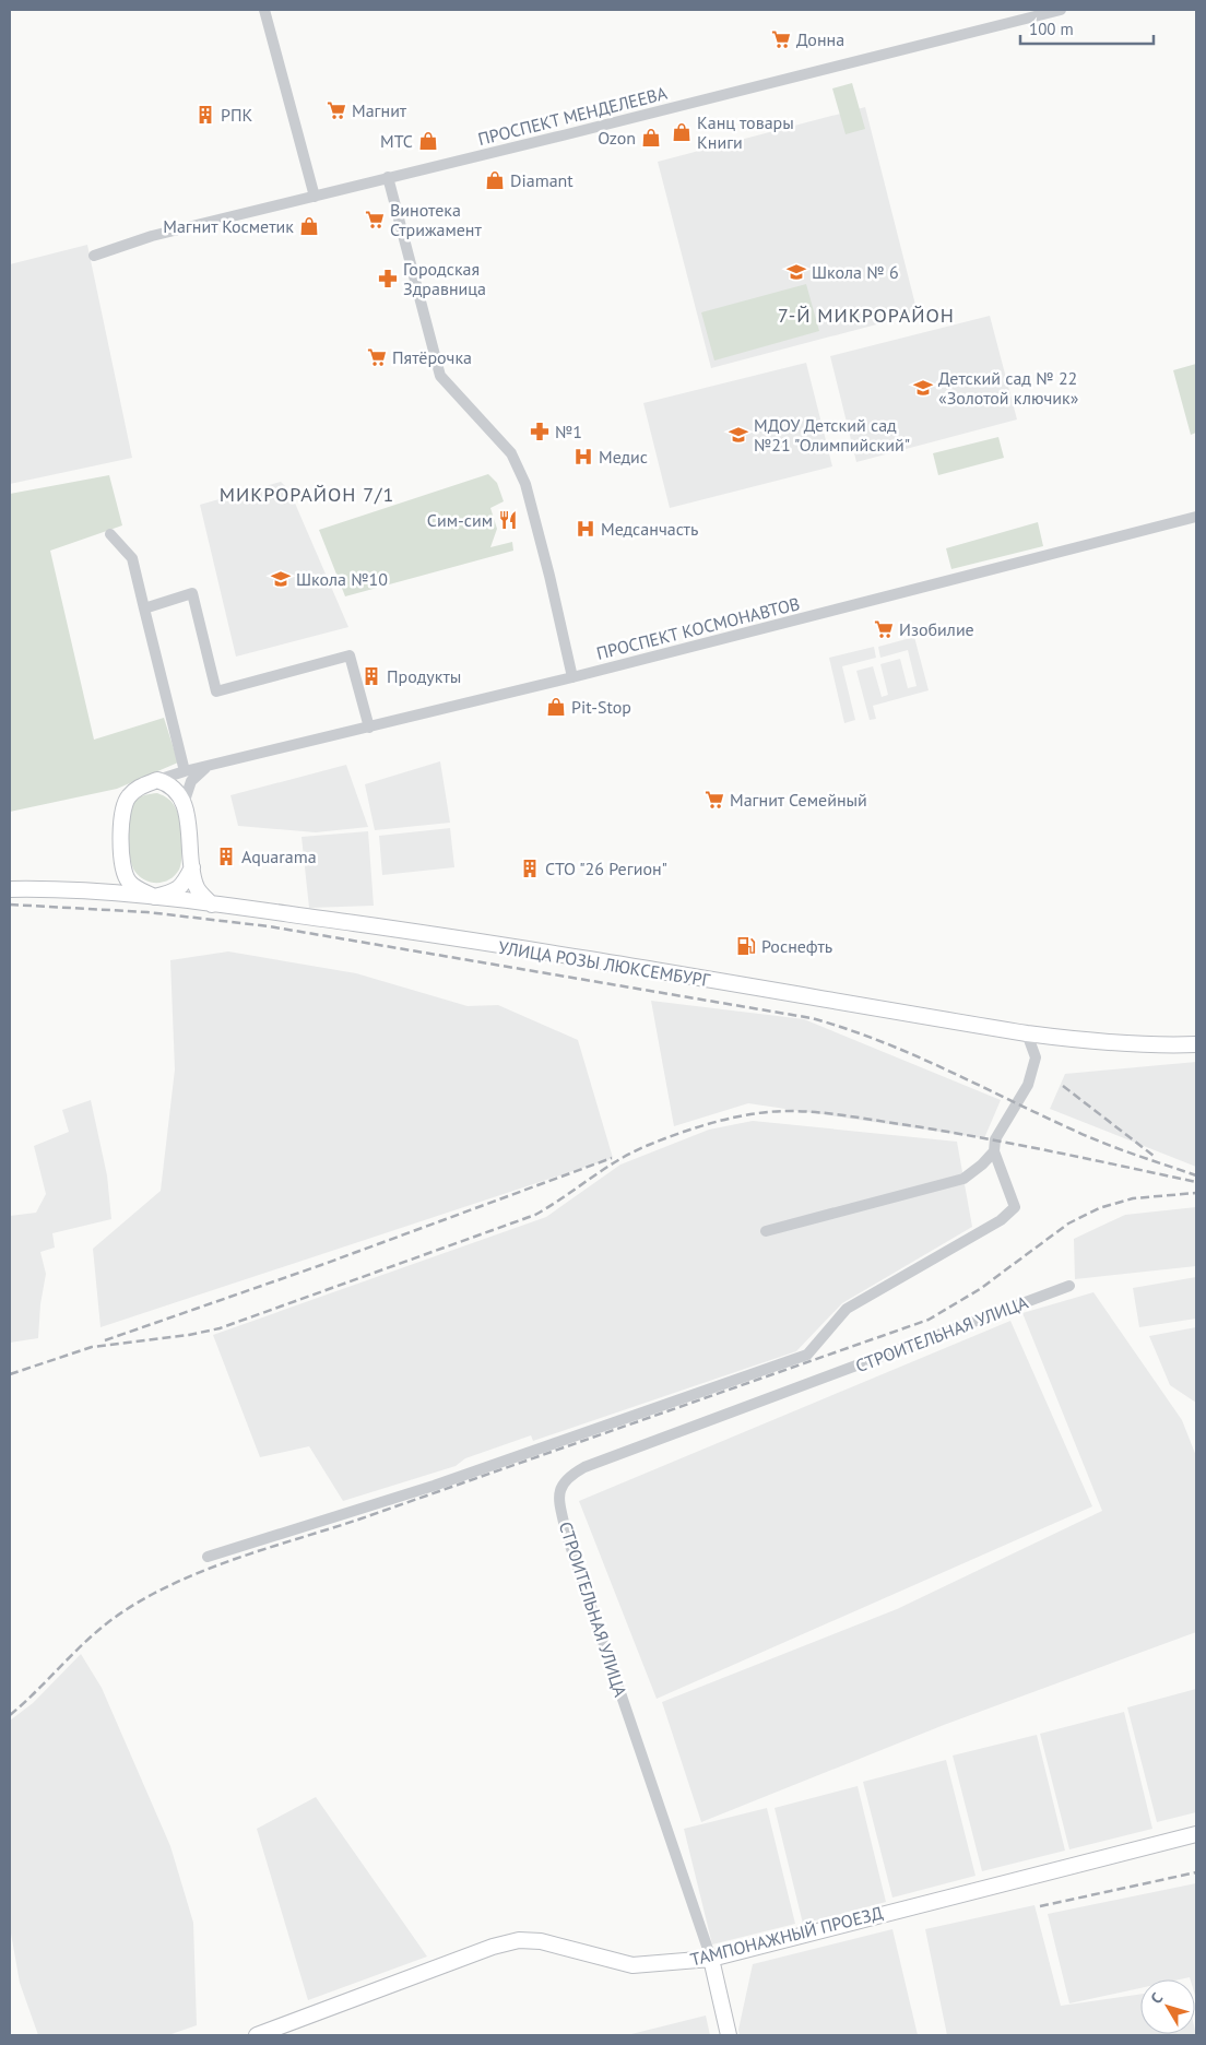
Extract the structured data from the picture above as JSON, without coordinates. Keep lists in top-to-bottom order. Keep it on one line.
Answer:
{"streets":{"main road":["УЛИЦА РОЗЫ ЛЮКСЕМБУРГ","СТРОИТЕЛЬНАЯ УЛИЦА","ТАМПОНАЖНЫЙ ПРОЕЗД"],"street":["ПРОСПЕКТ МЕНДЕЛЕЕВА","ПРОСПЕКТ КОСМОНАВТОВ"]},"crossings":[["ПРОСПЕКТ КОСМОНАВТОВ","УЛИЦА РОЗЫ ЛЮКСЕМБУРГ"],["СТРОИТЕЛЬНАЯ УЛИЦА","ТАМПОНАЖНЫЙ ПРОЕЗД"]],"districts":["7-Й МИКРОРАЙОН","МИКРОРАЙОН 7/1"],"places":{"supermarket":["Донна","Магнит","Винотека Стрижамент","Пятёрочка","Изобилие","Магнит Семейный"],"building":["РПК","Продукты","Aquarama","СТО \"26 Регион\""],"shop":["Канц товары Книги","Ozon","МТС","Diamant","Магнит Косметик","Pit-Stop"],"school or university":["Школа № 6","Детский сад № 22 «Золотой ключик»","МДОУ Детский сад №21 \"Олимпийский\"","Школа №10"],"pharmacy":["Городская Здравница","№1"],"hospital":["Медис","Медсанчасть"],"restaurant":["Сим-сим"],"fuel station":["Роснефть"]},"scale_bar":"100 m","north":"top left"}
